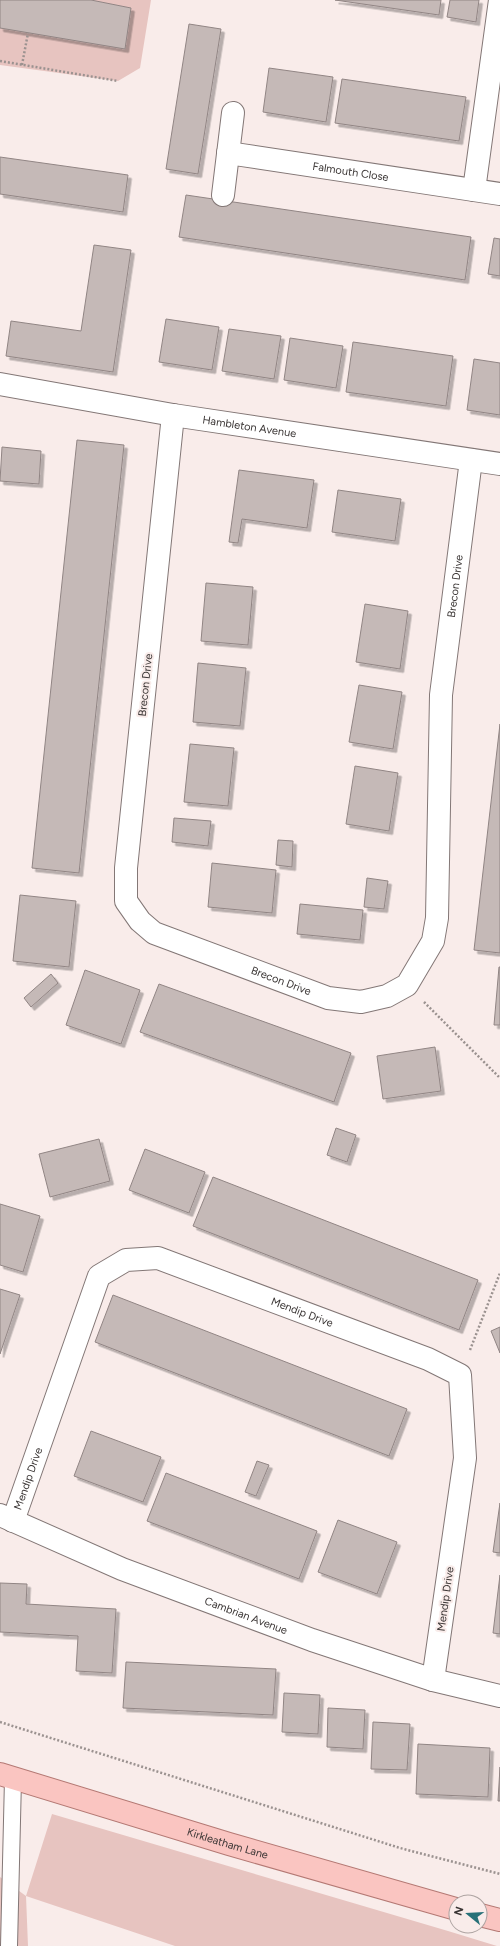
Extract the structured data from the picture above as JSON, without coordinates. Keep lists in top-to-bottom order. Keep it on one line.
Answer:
{"streets":{"main road":["Kirkleatham Lane"],"street":["Falmouth Close","Hambleton Avenue","Brecon Drive","Mendip Drive","Cambrian Avenue"]},"crossings":[["Hambleton Avenue","Brecon Drive"],["Mendip Drive","Cambrian Avenue"]],"north":"left"}
